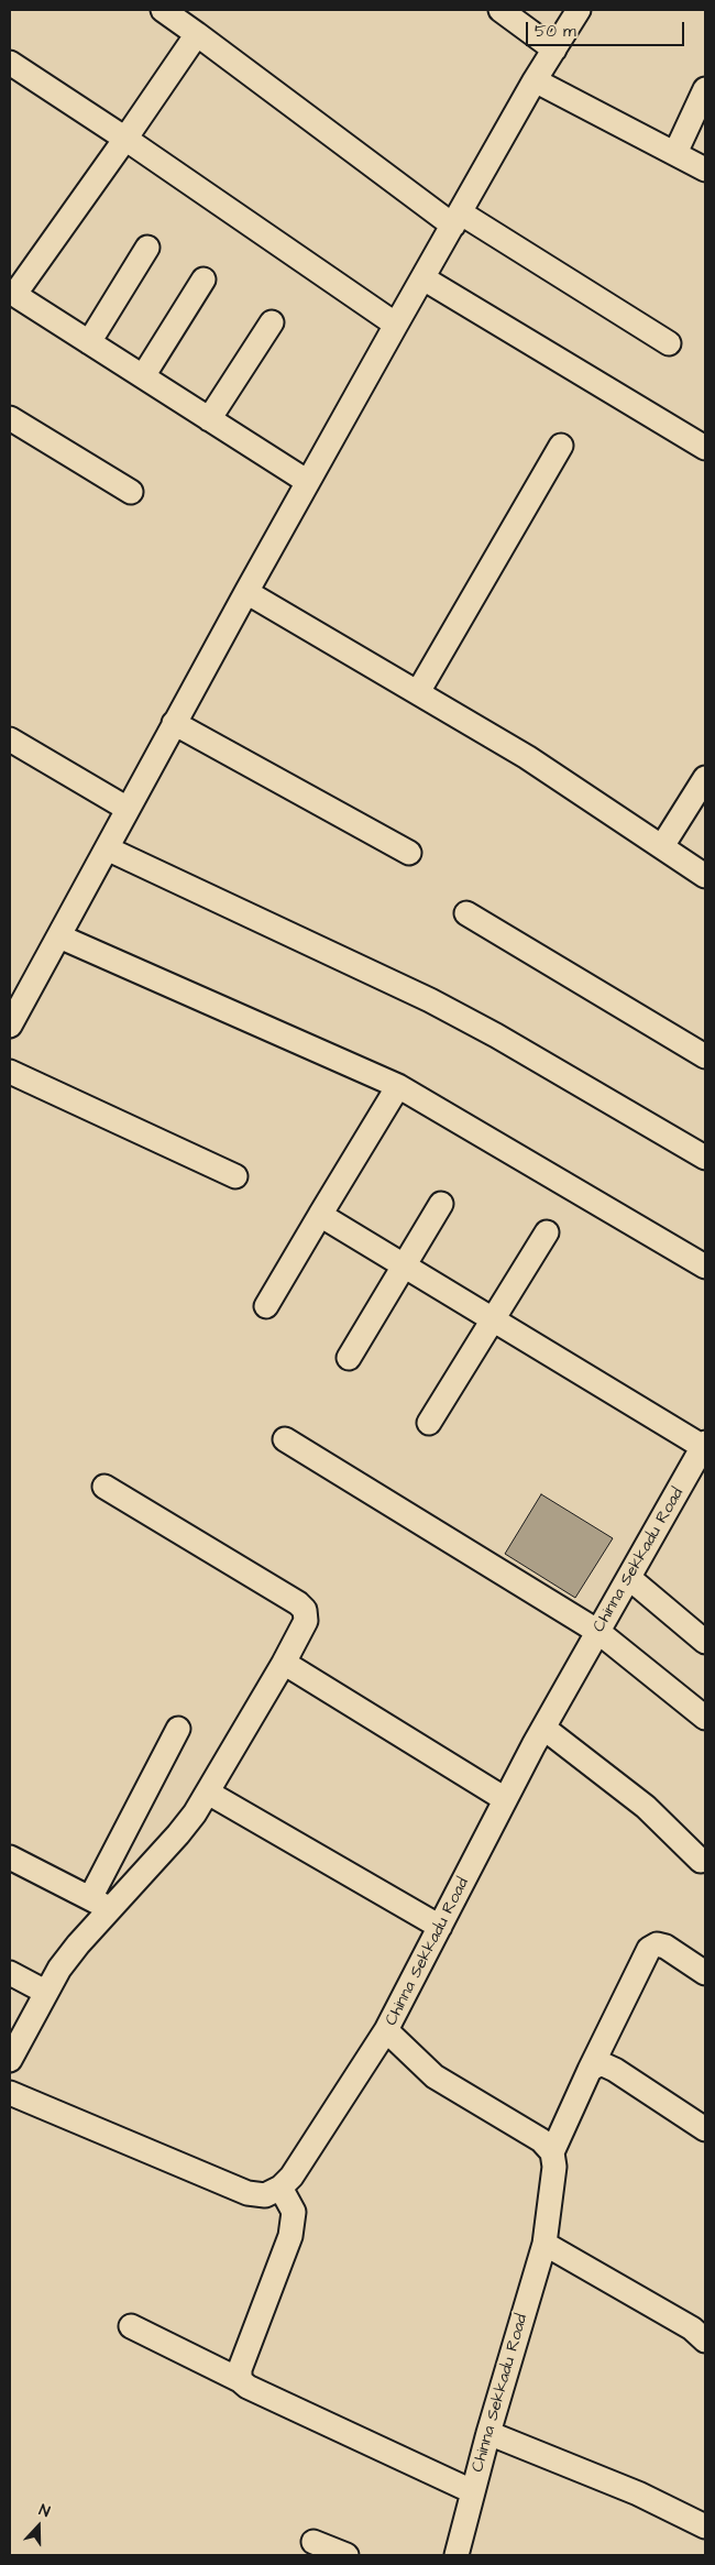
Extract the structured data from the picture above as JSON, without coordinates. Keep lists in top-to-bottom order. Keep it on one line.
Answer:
{"streets":{"street":["Chinna Sekkadu Road"]},"scale_bar":"50 m","north":"top"}
